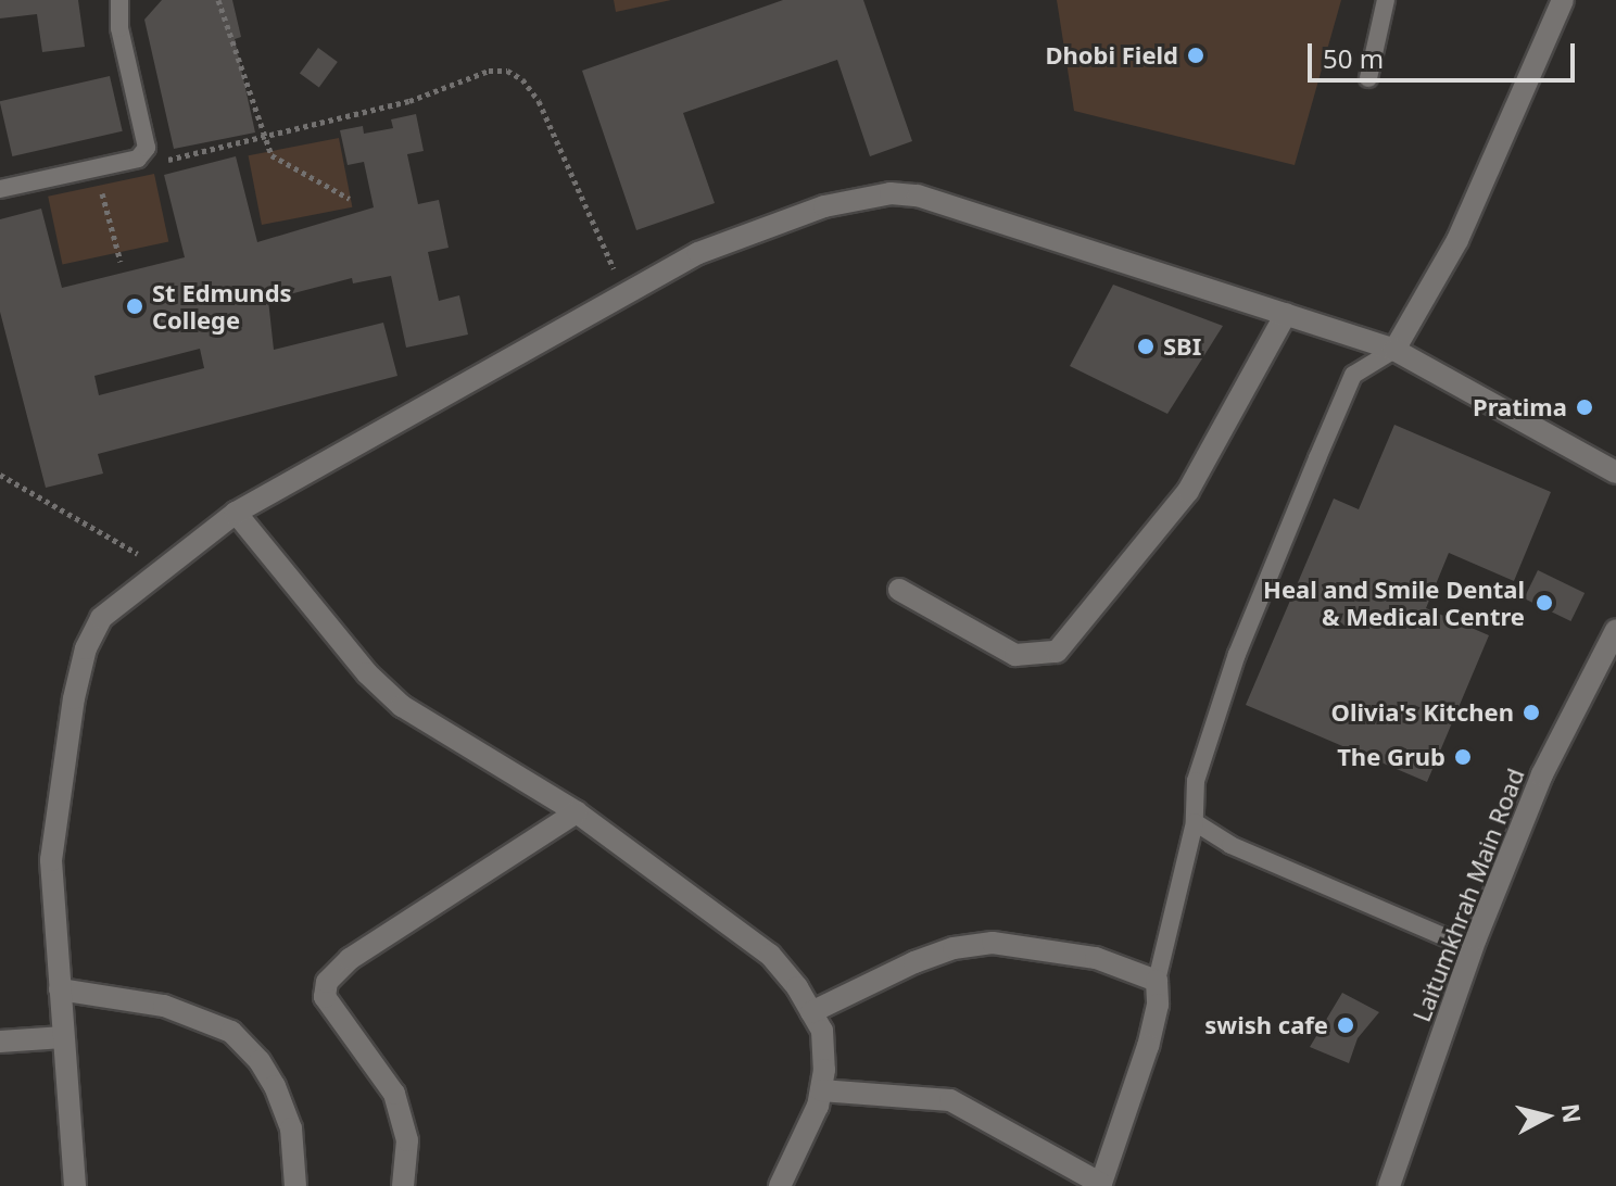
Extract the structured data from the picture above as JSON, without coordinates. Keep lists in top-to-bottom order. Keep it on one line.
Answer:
{"streets":{"street":["Laitumkhrah Main Road"]},"places":["Dhobi Field","St Edmunds College","SBI","Pratima","Heal and Smile Dental & Medical Centre","Olivia's Kitchen","The Grub","swish cafe"],"scale_bar":"50 m","north":"right"}
